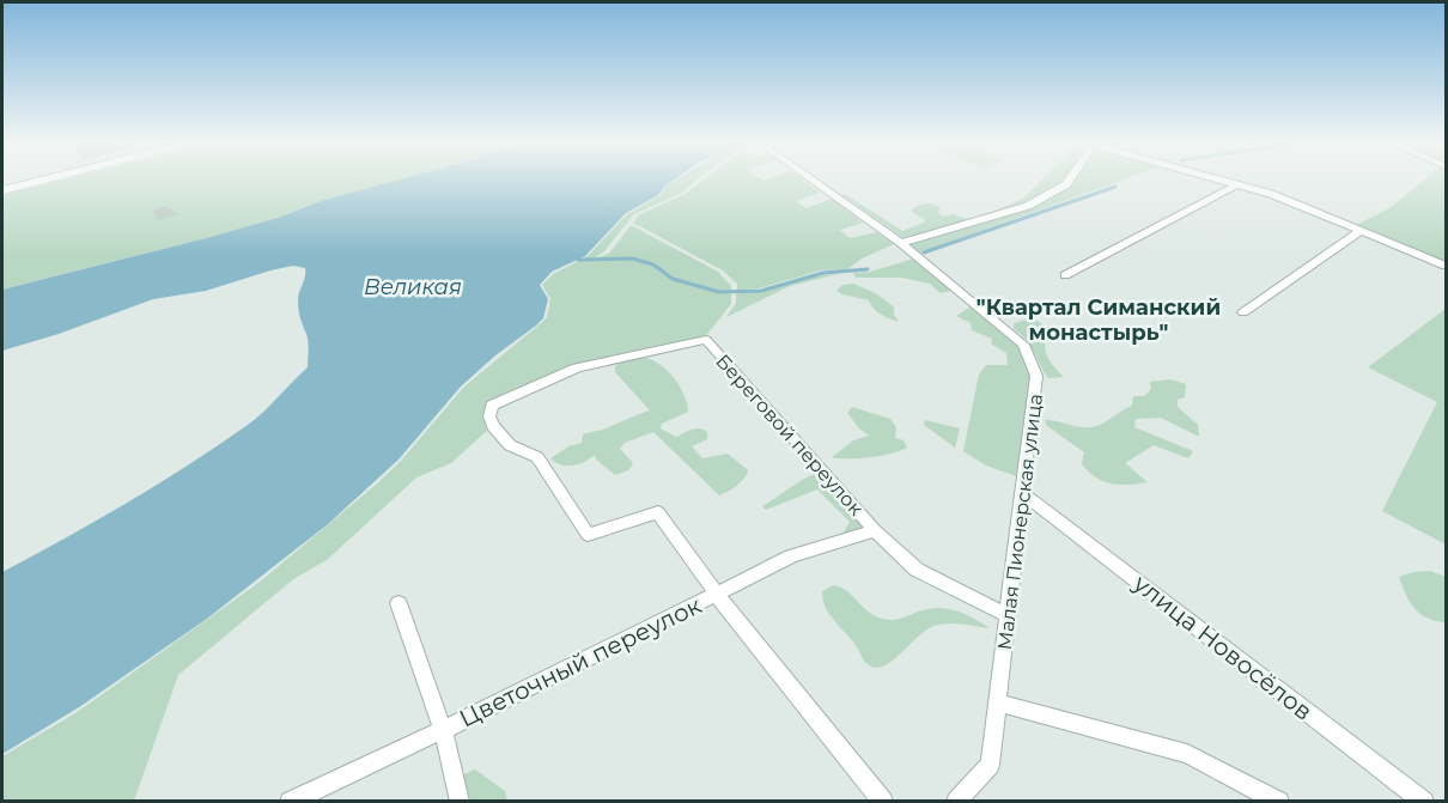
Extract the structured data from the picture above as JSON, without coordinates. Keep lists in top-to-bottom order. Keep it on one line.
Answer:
{"streets":{"street":["Береговой переулок","Малая Пионерская улица","улица Новосёлов","Цветочный переулок"]},"crossings":[["Береговой переулок","Малая Пионерская улица"],["Береговой переулок","Цветочный переулок"],["Малая Пионерская улица","улица Новосёлов"]],"districts":["\"Квартал Симанский монастырь\""],"water":["Великая"]}
